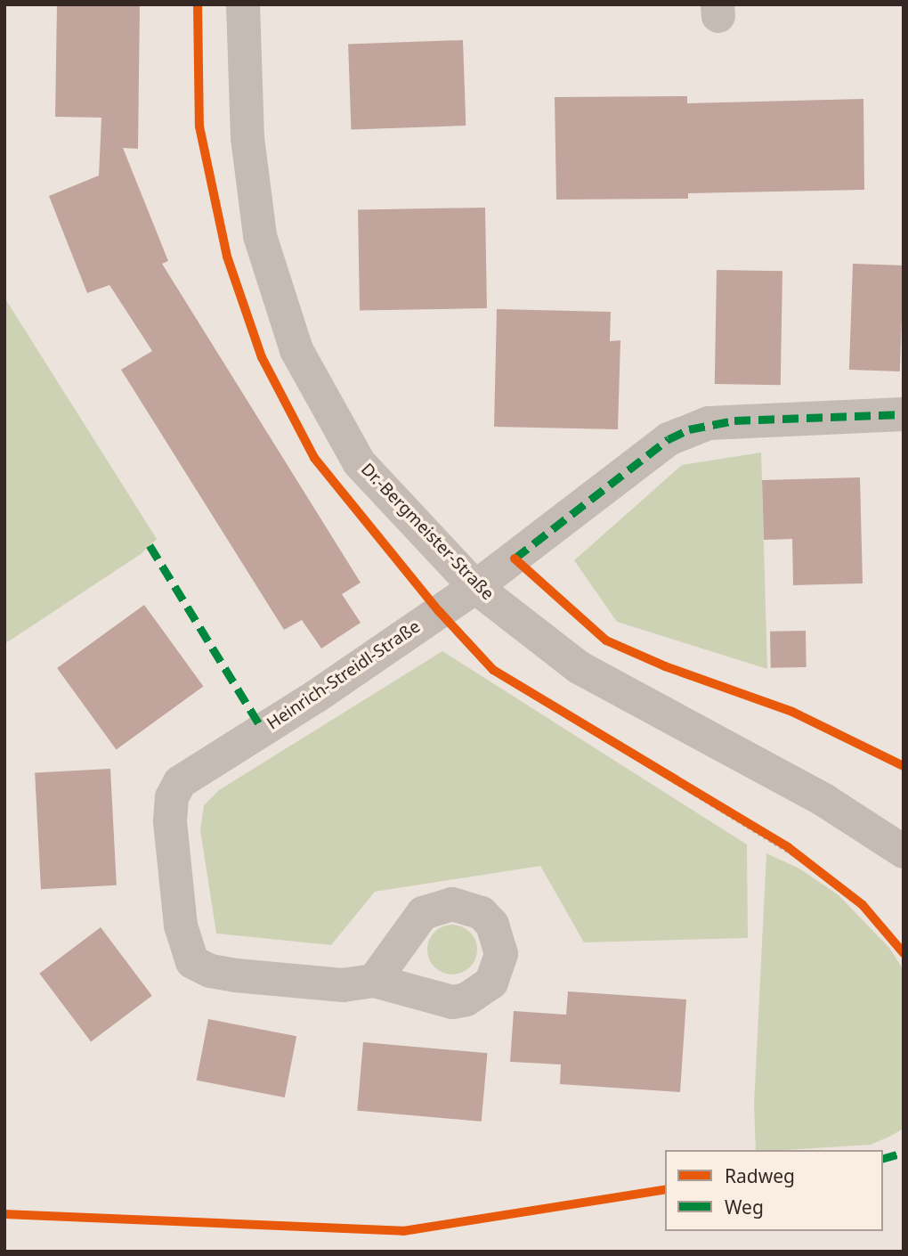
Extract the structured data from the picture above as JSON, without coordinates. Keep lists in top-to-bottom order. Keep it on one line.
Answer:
{"streets":{"street":["Dr.-Bergmeister-Straße","Heinrich-Streidl-Straße"]},"crossings":[["Dr.-Bergmeister-Straße","Heinrich-Streidl-Straße"]],"legend":["Radweg","Weg"]}
